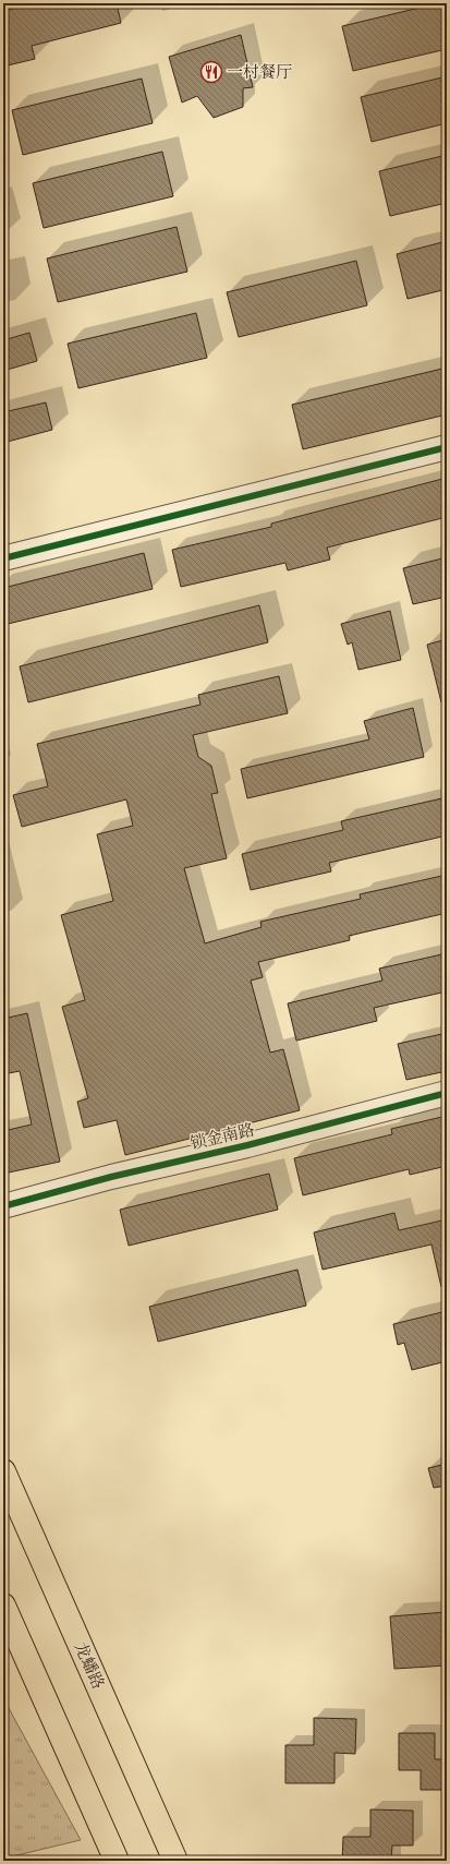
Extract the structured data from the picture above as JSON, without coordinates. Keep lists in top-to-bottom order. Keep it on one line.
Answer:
{"streets":{"main road":["龙蟠路"],"street":["锁金南路"]},"places":{"restaurant":["一村餐厅"]}}
